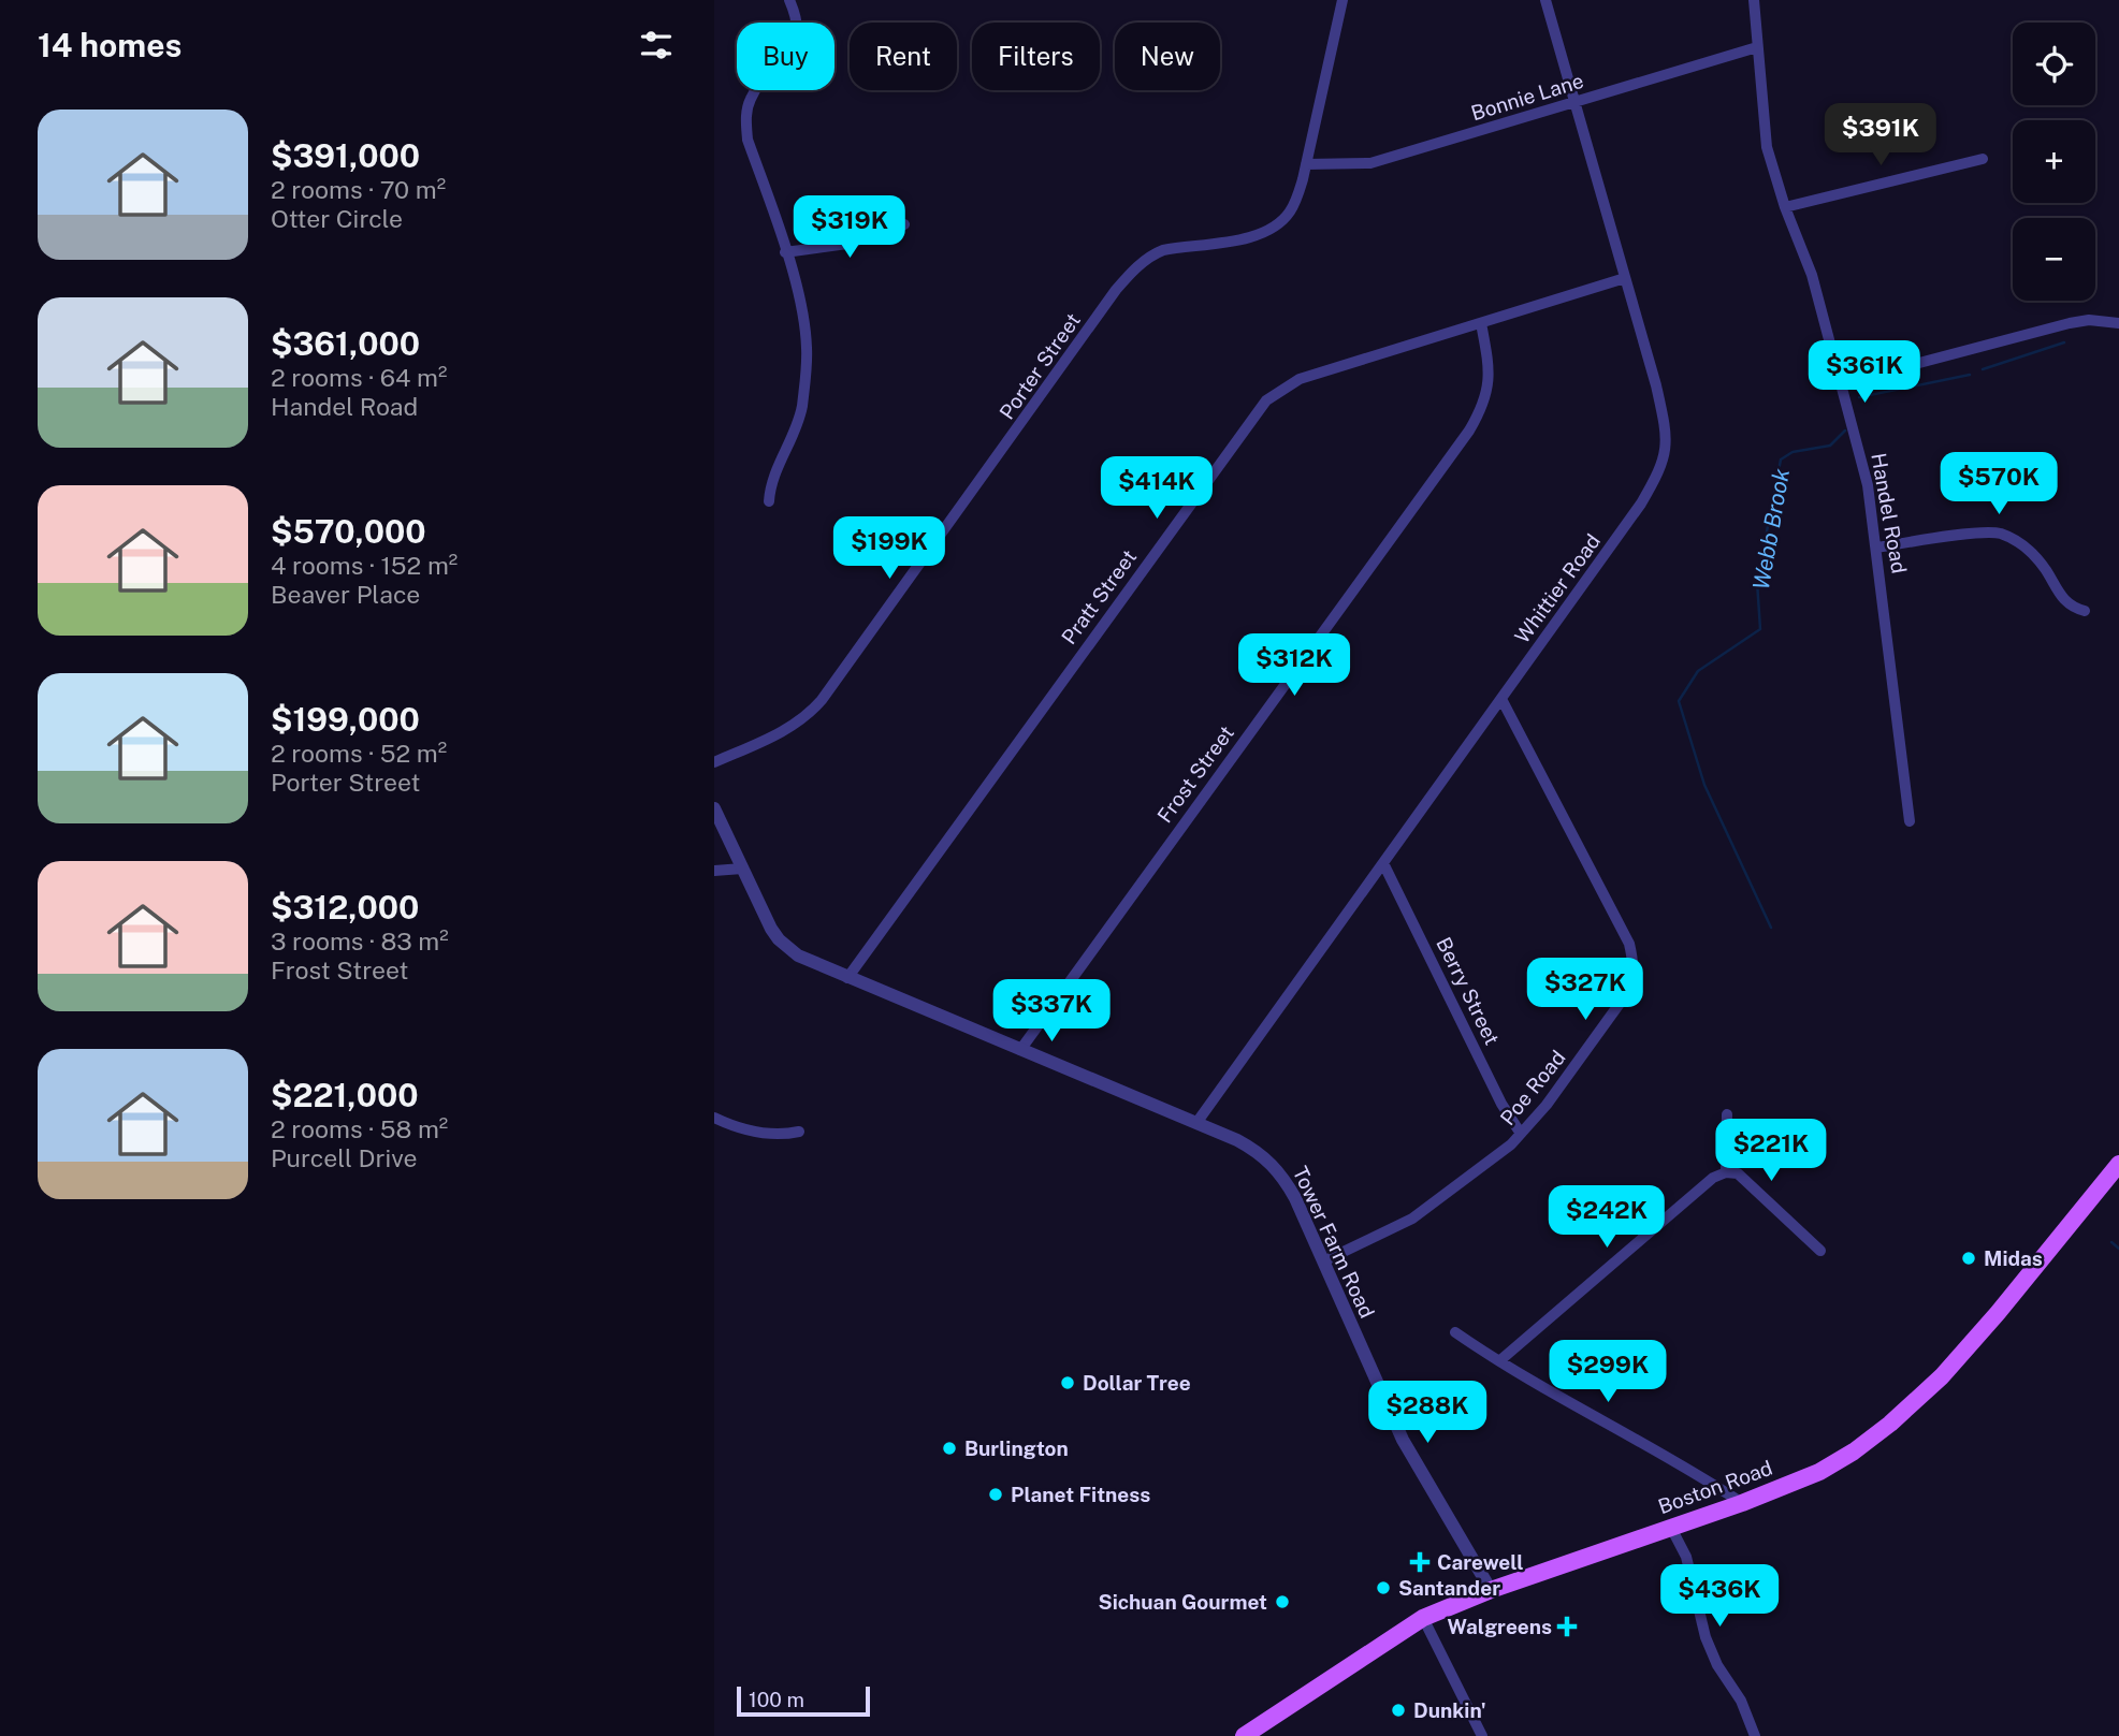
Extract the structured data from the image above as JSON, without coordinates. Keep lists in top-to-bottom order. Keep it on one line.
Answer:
{"streets":{"main road":["Boston Road"],"street":["Bonnie Lane","Porter Street","Handel Road","Whittier Road","Pratt Street","Frost Street","Berry Street","Poe Road","Tower Farm Road"]},"crossings":[["Bonnie Lane","Porter Street"],["Bonnie Lane","Handel Road"],["Bonnie Lane","Whittier Road"],["Whittier Road","Pratt Street"],["Whittier Road","Berry Street"],["Whittier Road","Poe Road"],["Whittier Road","Tower Farm Road"],["Pratt Street","Frost Street"],["Pratt Street","Tower Farm Road"],["Frost Street","Tower Farm Road"],["Berry Street","Poe Road"],["Poe Road","Tower Farm Road"],["Tower Farm Road","Boston Road"]],"water":["Webb Brook"],"places":{"other":["Midas","Dollar Tree","Burlington","Planet Fitness","Santander","Sichuan Gourmet","Dunkin'"],"health":["Carewell","Walgreens"]},"scale_bar":"100 m","page":{"heading":"14 homes","map_buttons":["+","−"],"chip":["Buy","Rent","Filters","New"],"list":[{"name":"$391,000","note":"2 rooms · 70 m² · Otter Circle"},{"name":"$361,000","note":"2 rooms · 64 m² · Handel Road"},{"name":"$570,000","note":"4 rooms · 152 m² · Beaver Place"},{"name":"$199,000","note":"2 rooms · 52 m² · Porter Street"},{"name":"$312,000","note":"3 rooms · 83 m² · Frost Street"},{"name":"$221,000","note":"2 rooms · 58 m² · Purcell Drive"}],"price":["$391K","$319K","$361K","$570K","$414K","$199K","$312K","$327K","$337K","$221K","$242K","$299K","$288K","$436K"],"scale":"100 m"}}
